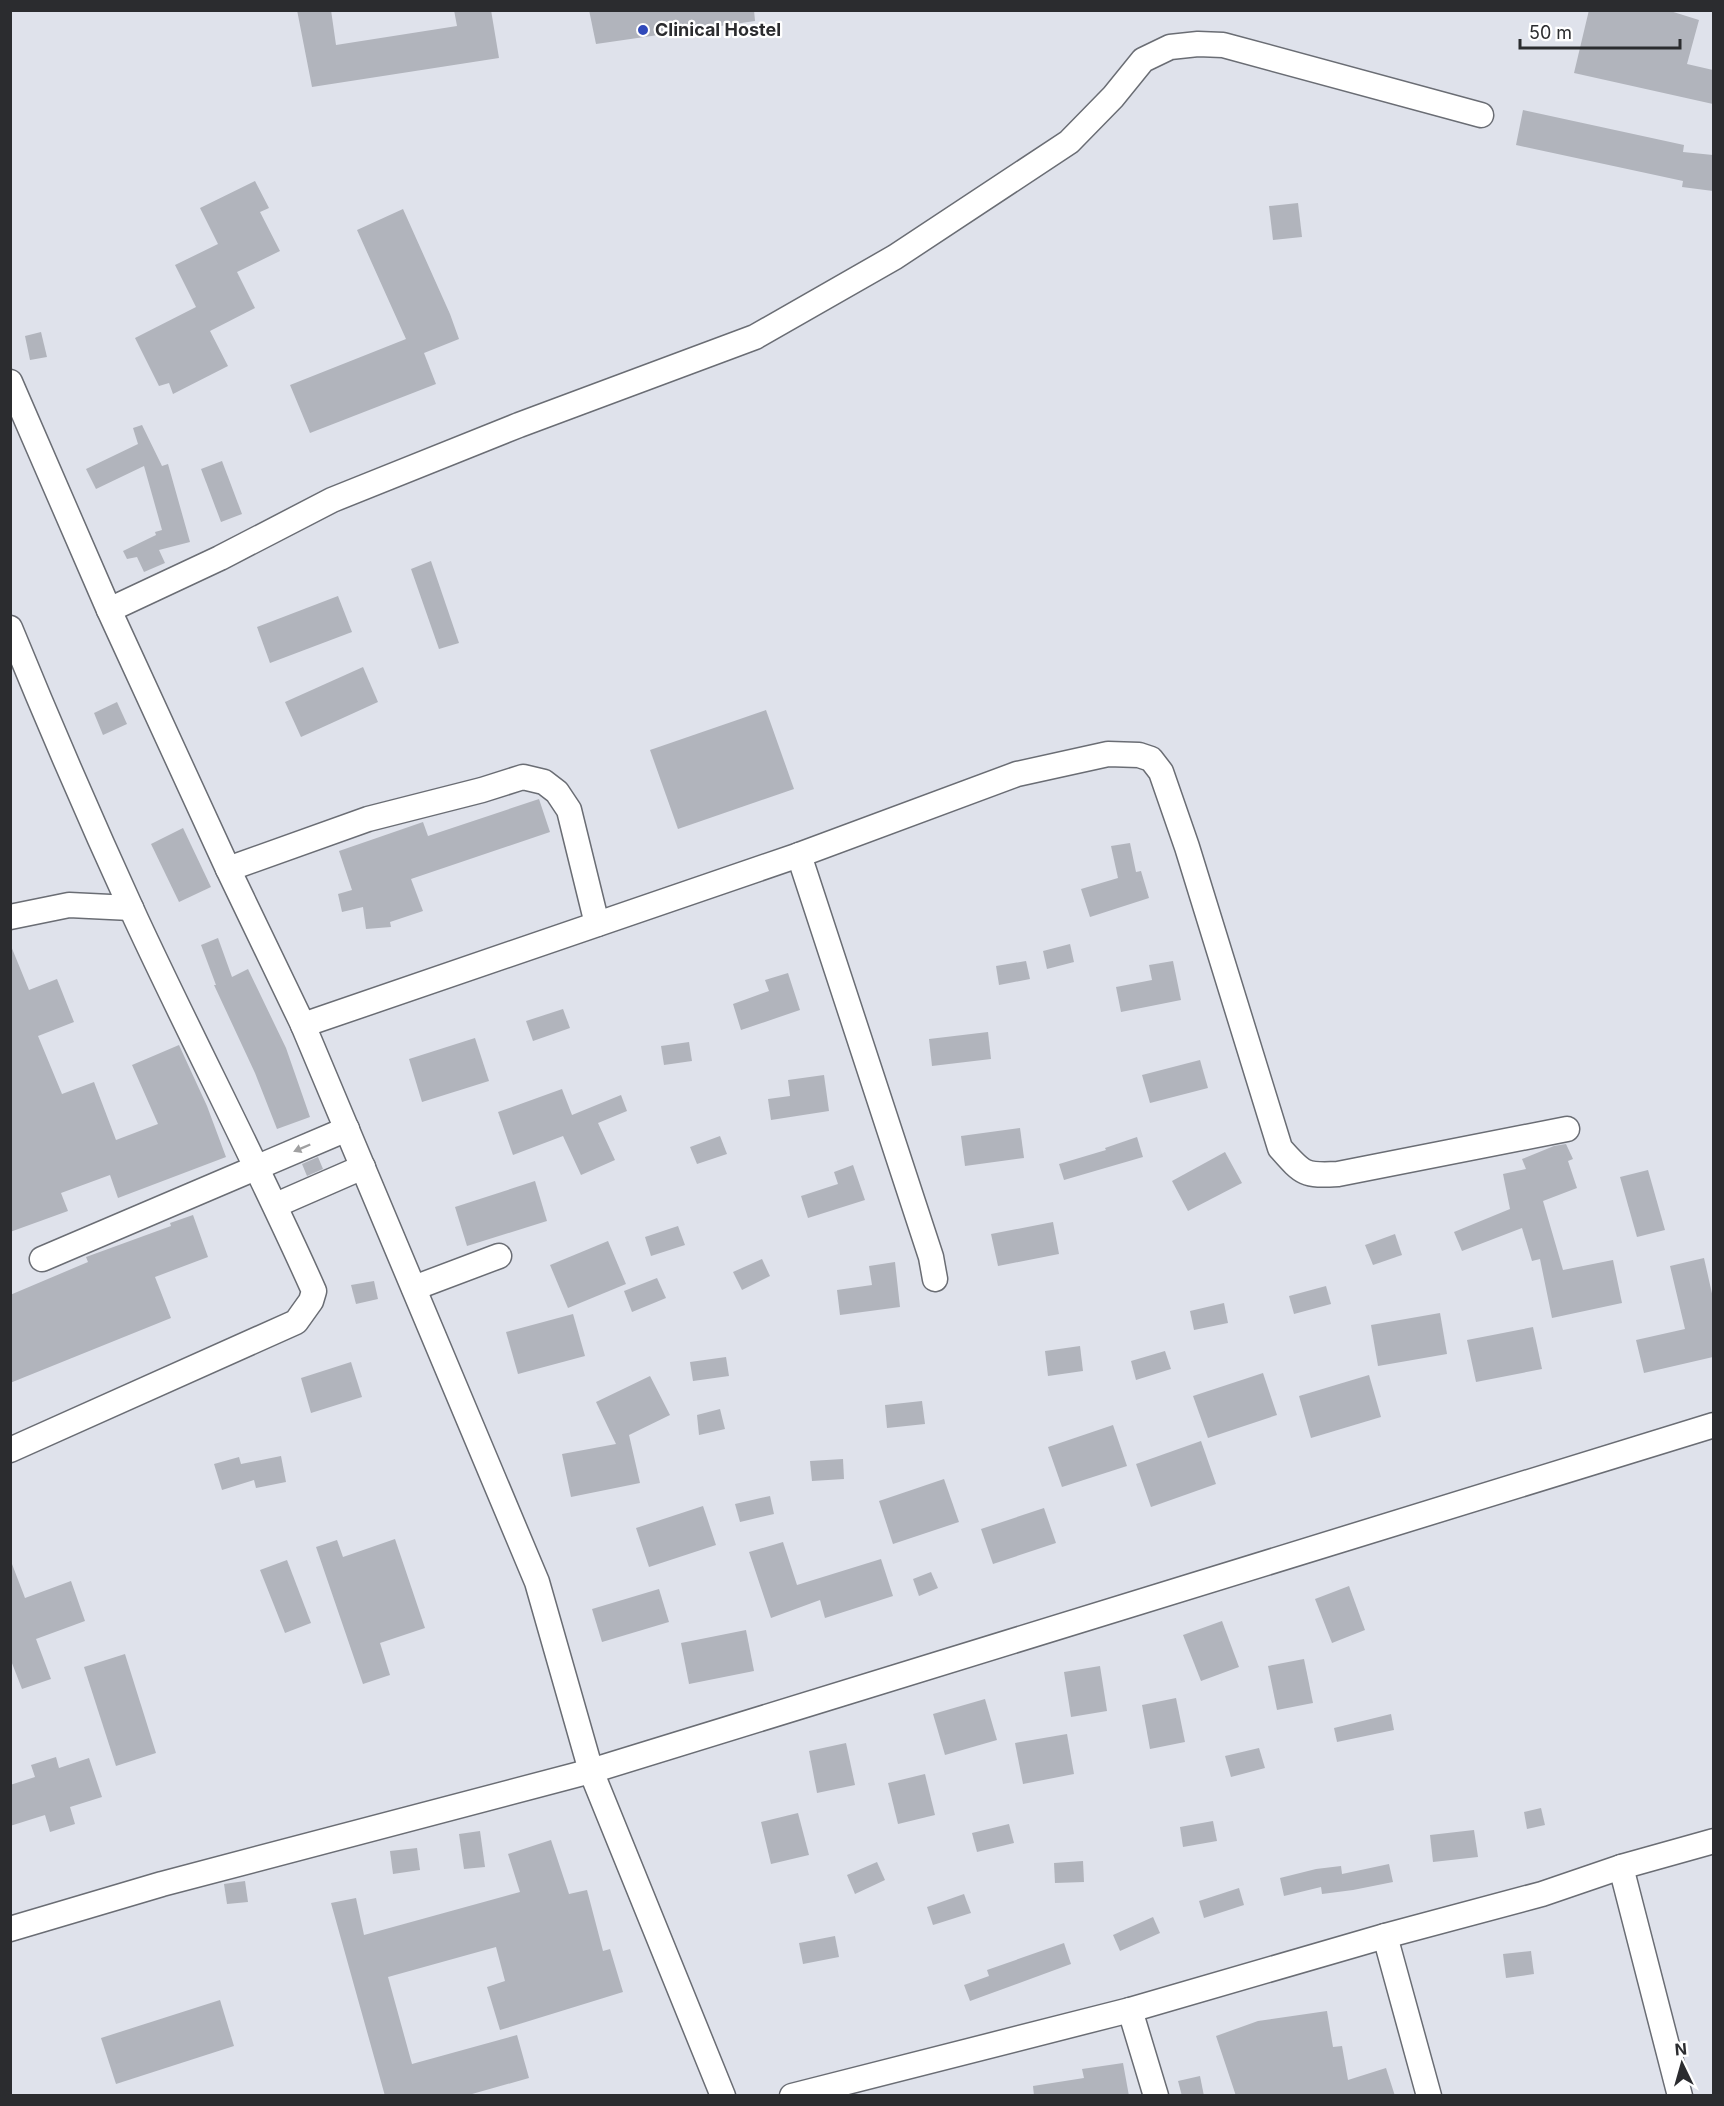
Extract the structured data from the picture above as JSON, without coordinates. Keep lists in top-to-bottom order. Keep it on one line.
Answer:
{"places":["Clinical Hostel"],"scale_bar":"50 m","north":"top"}
